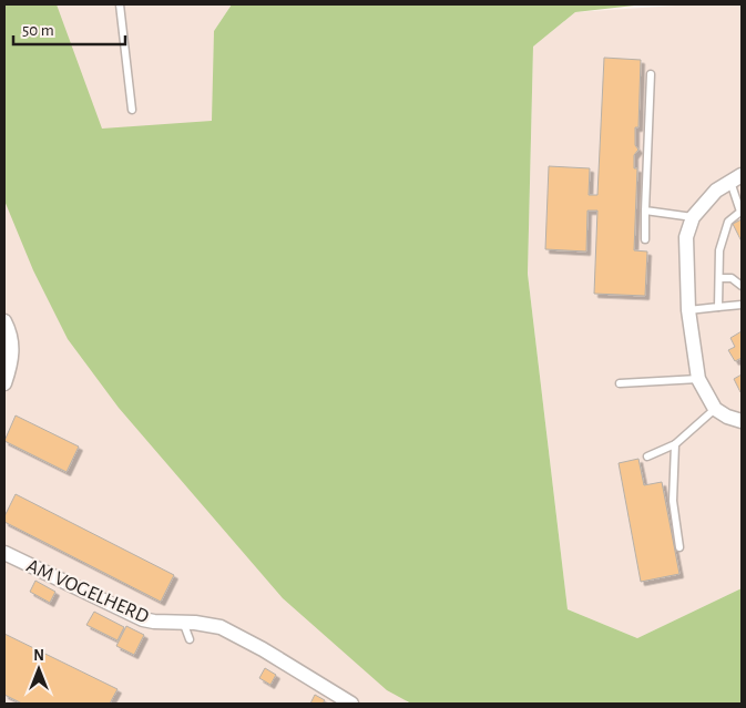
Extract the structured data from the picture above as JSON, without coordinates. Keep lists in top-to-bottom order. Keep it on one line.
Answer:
{"streets":{"street":["AM VOGELHERD"]},"scale_bar":"50 m","north":"top"}
